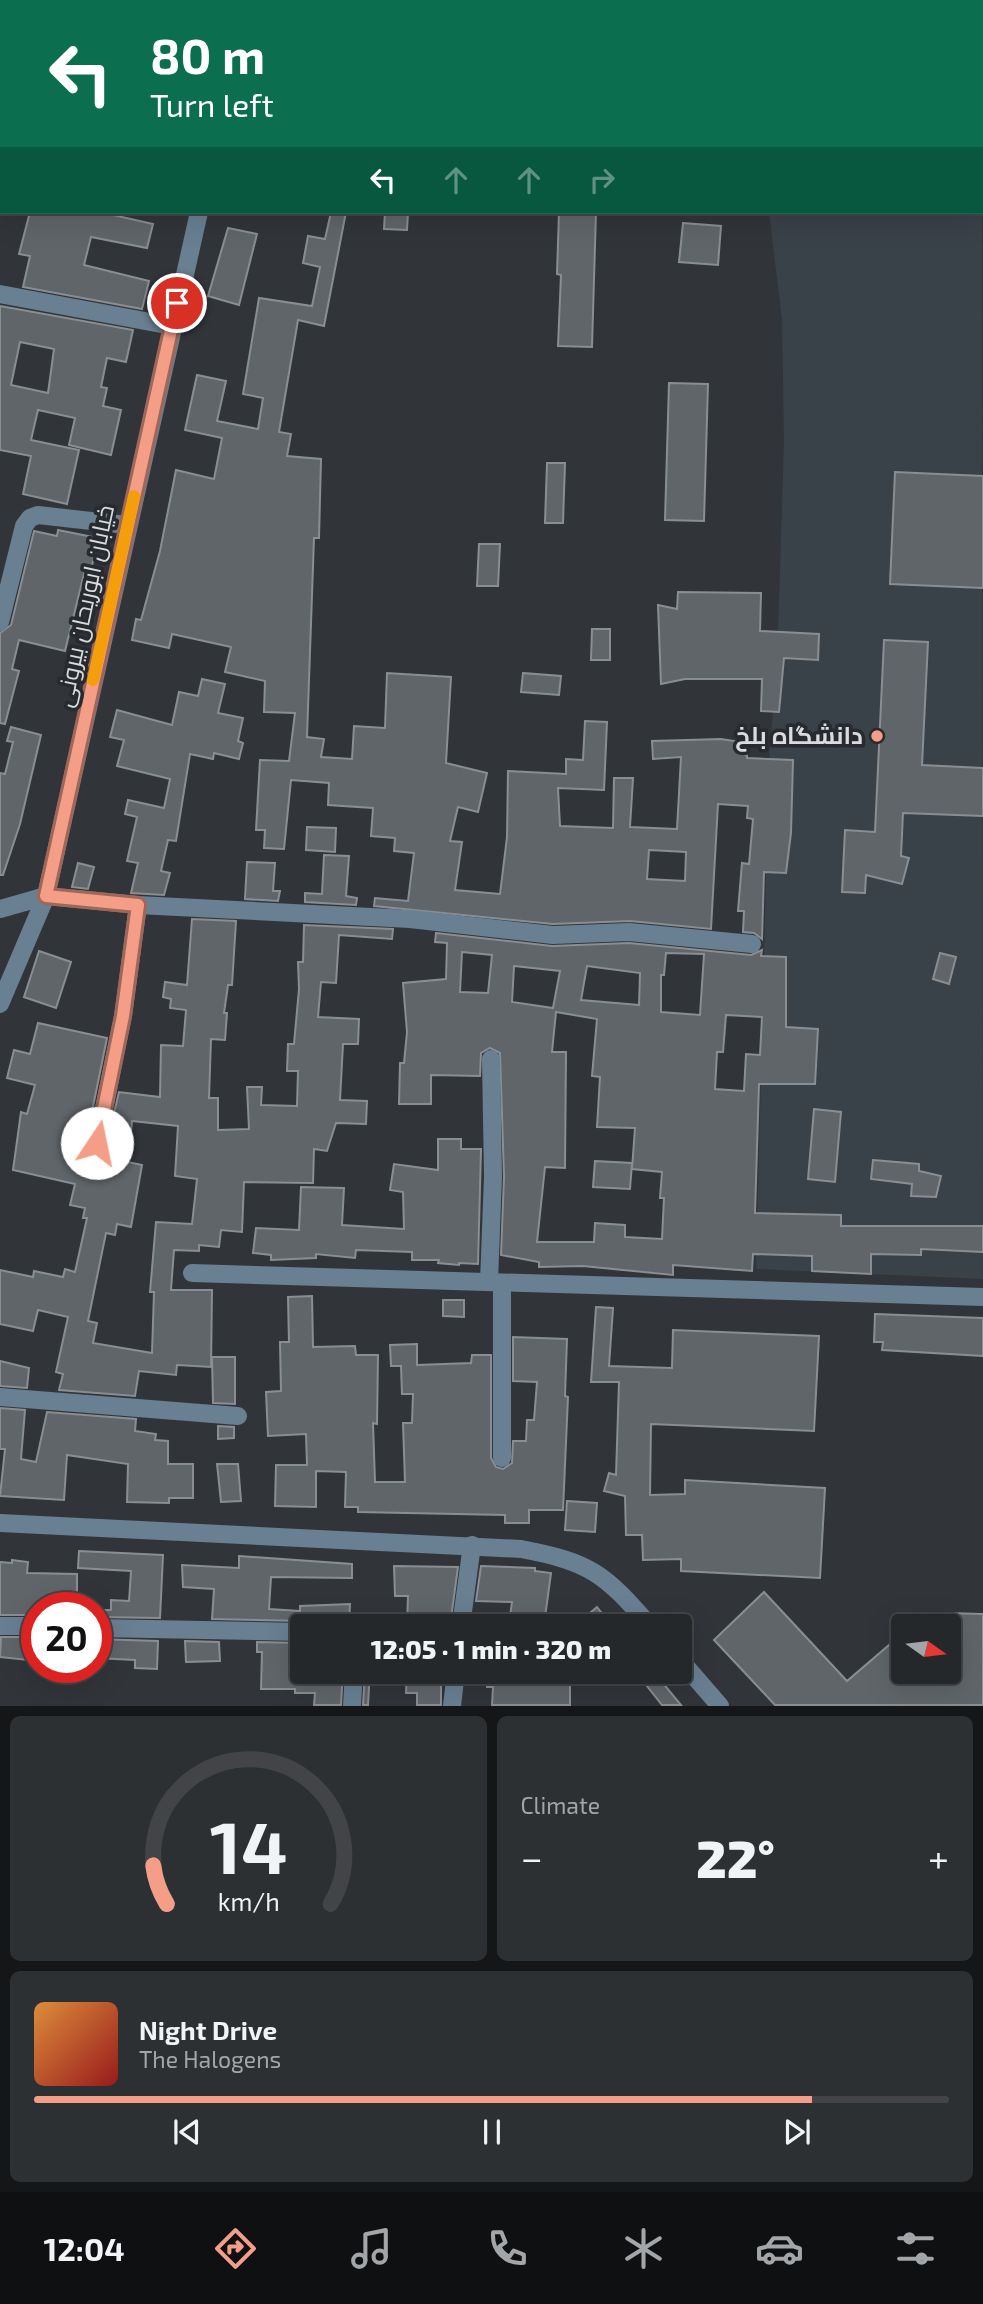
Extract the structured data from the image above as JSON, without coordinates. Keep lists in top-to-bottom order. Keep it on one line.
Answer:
{"streets":{"street":["خیابان ابوریحان بیرونی"]},"places":["دانشگاه بلخ"],"north":"right","page":{"turn":["80 m","Turn left"],"limit":"20","trip":"12:05 · 1 min · 320 m","tile":"Climate","heat":["−","22°","+"],"song":["Night Drive","The Halogens"],"tabs":"12:04","gauge":["14","km/h"]}}
